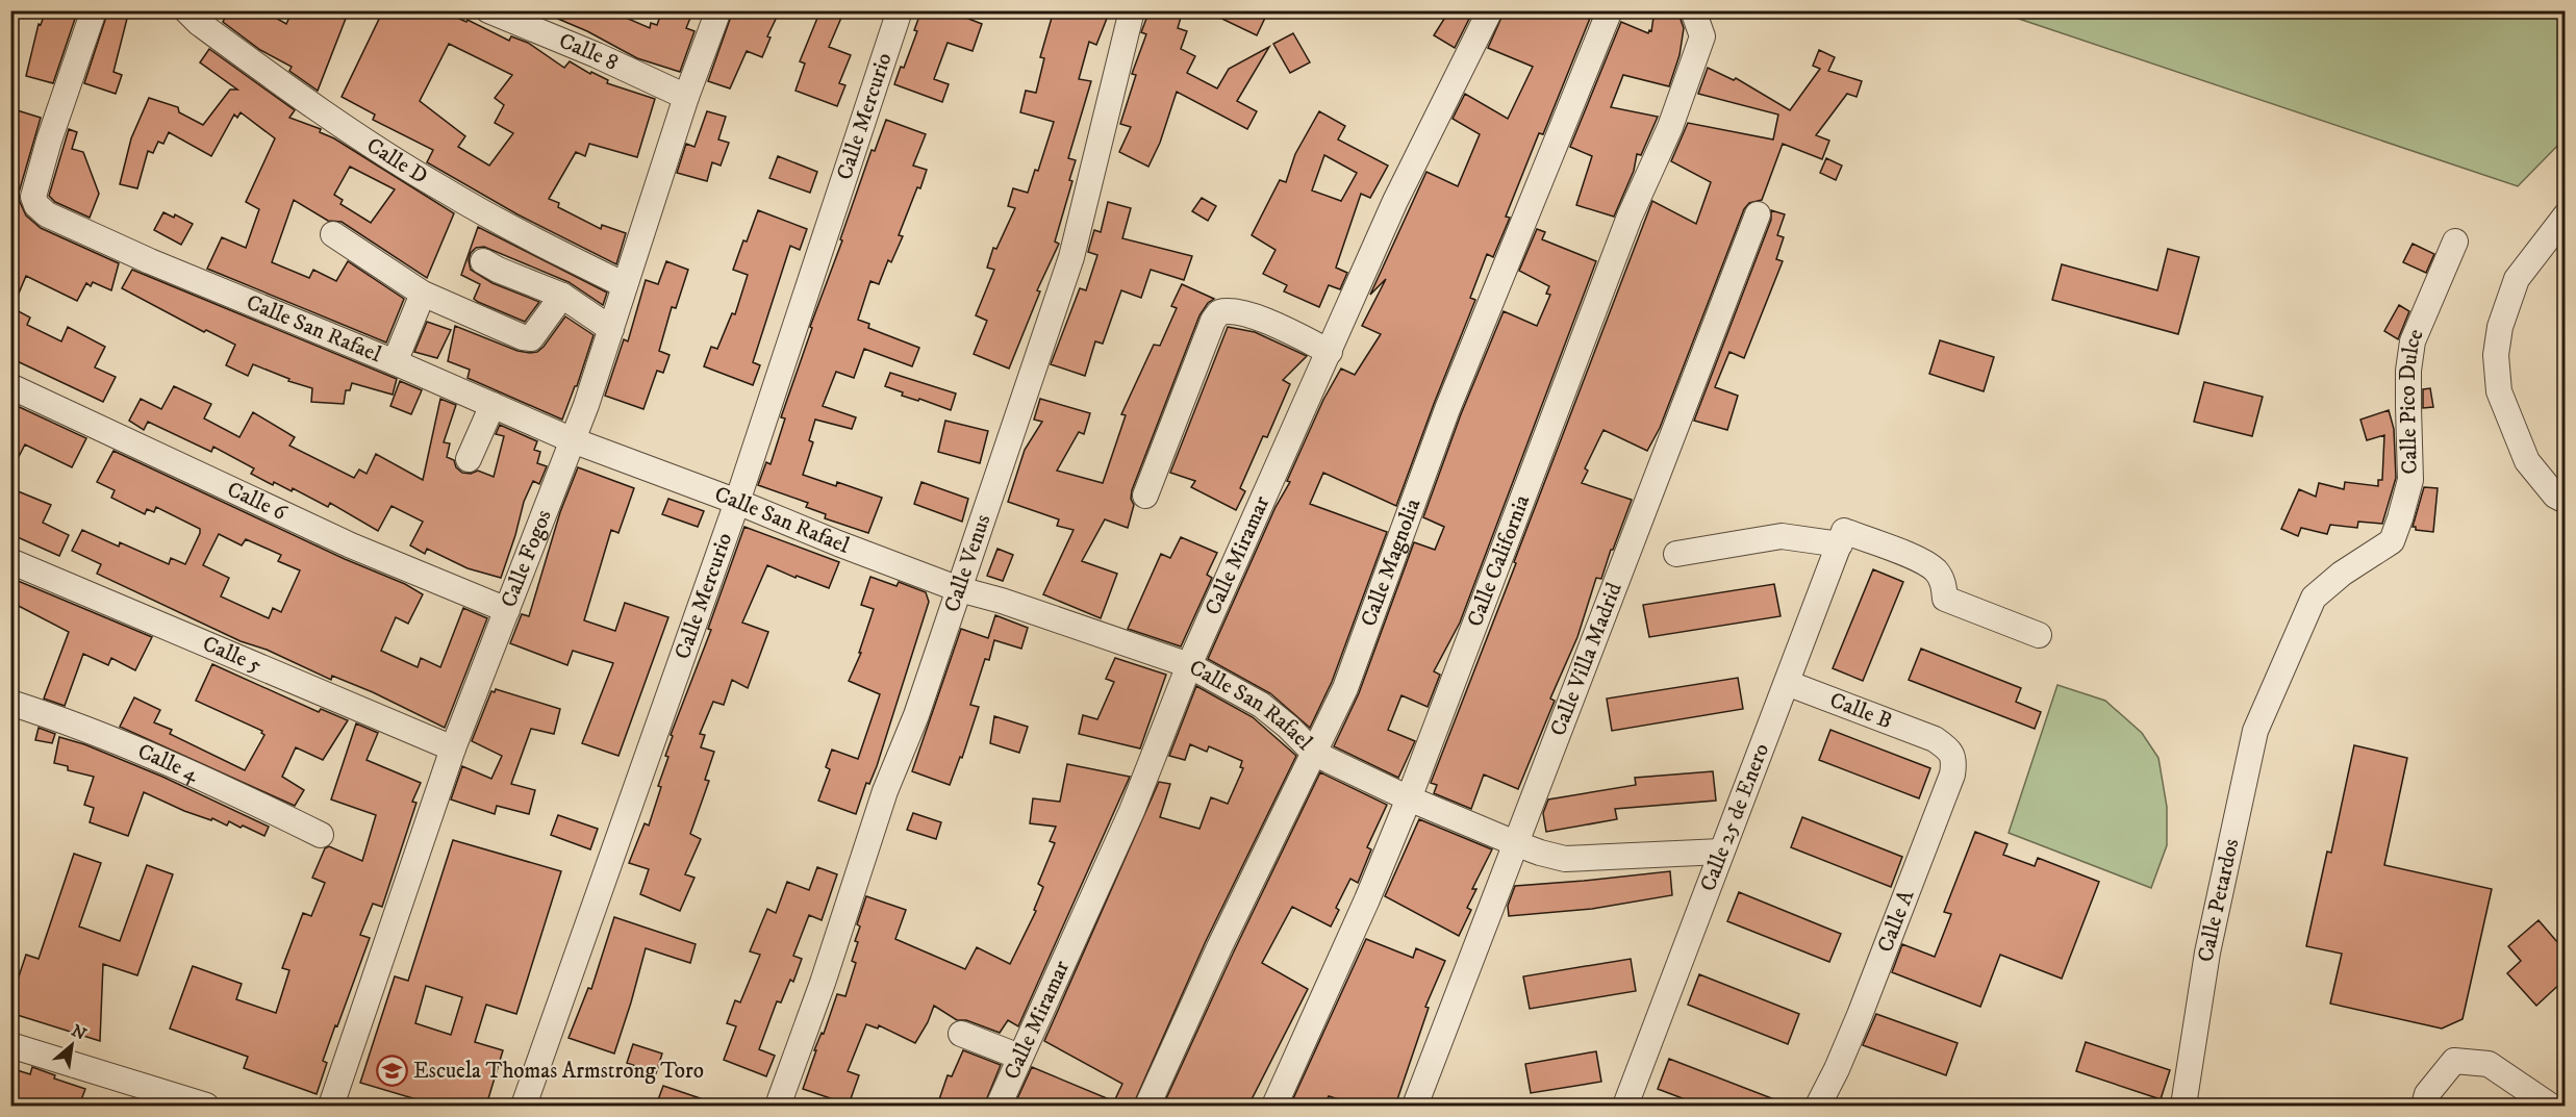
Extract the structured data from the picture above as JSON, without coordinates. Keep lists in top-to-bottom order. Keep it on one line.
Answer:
{"streets":{"street":["Calle 8","Calle Mercurio","Calle D","Calle San Rafael","Calle Pico Dulce","Calle 6","Calle Miramar","Calle Fogos","Calle California","Calle Venus","Calle Magnolia","Calle 5","Calle Villa Madrid","Calle B","Calle 4","Calle 25 de Enero","Calle Petardos","Calle A"]},"crossings":[["Calle 8","Calle Fogos"],["Calle Mercurio","Calle San Rafael"],["Calle D","Calle Fogos"],["Calle San Rafael","Calle Miramar"],["Calle San Rafael","Calle Fogos"],["Calle San Rafael","Calle California"],["Calle San Rafael","Calle Venus"],["Calle San Rafael","Calle Magnolia"],["Calle San Rafael","Calle Villa Madrid"],["Calle San Rafael","Calle 25 de Enero"],["Calle Pico Dulce","Calle Petardos"],["Calle 6","Calle Fogos"],["Calle Fogos","Calle 5"],["Calle B","Calle 25 de Enero"],["Calle B","Calle A"]],"places":{"school or university":["Escuela Thomas Armstrong Toro"]},"north":"top right"}
